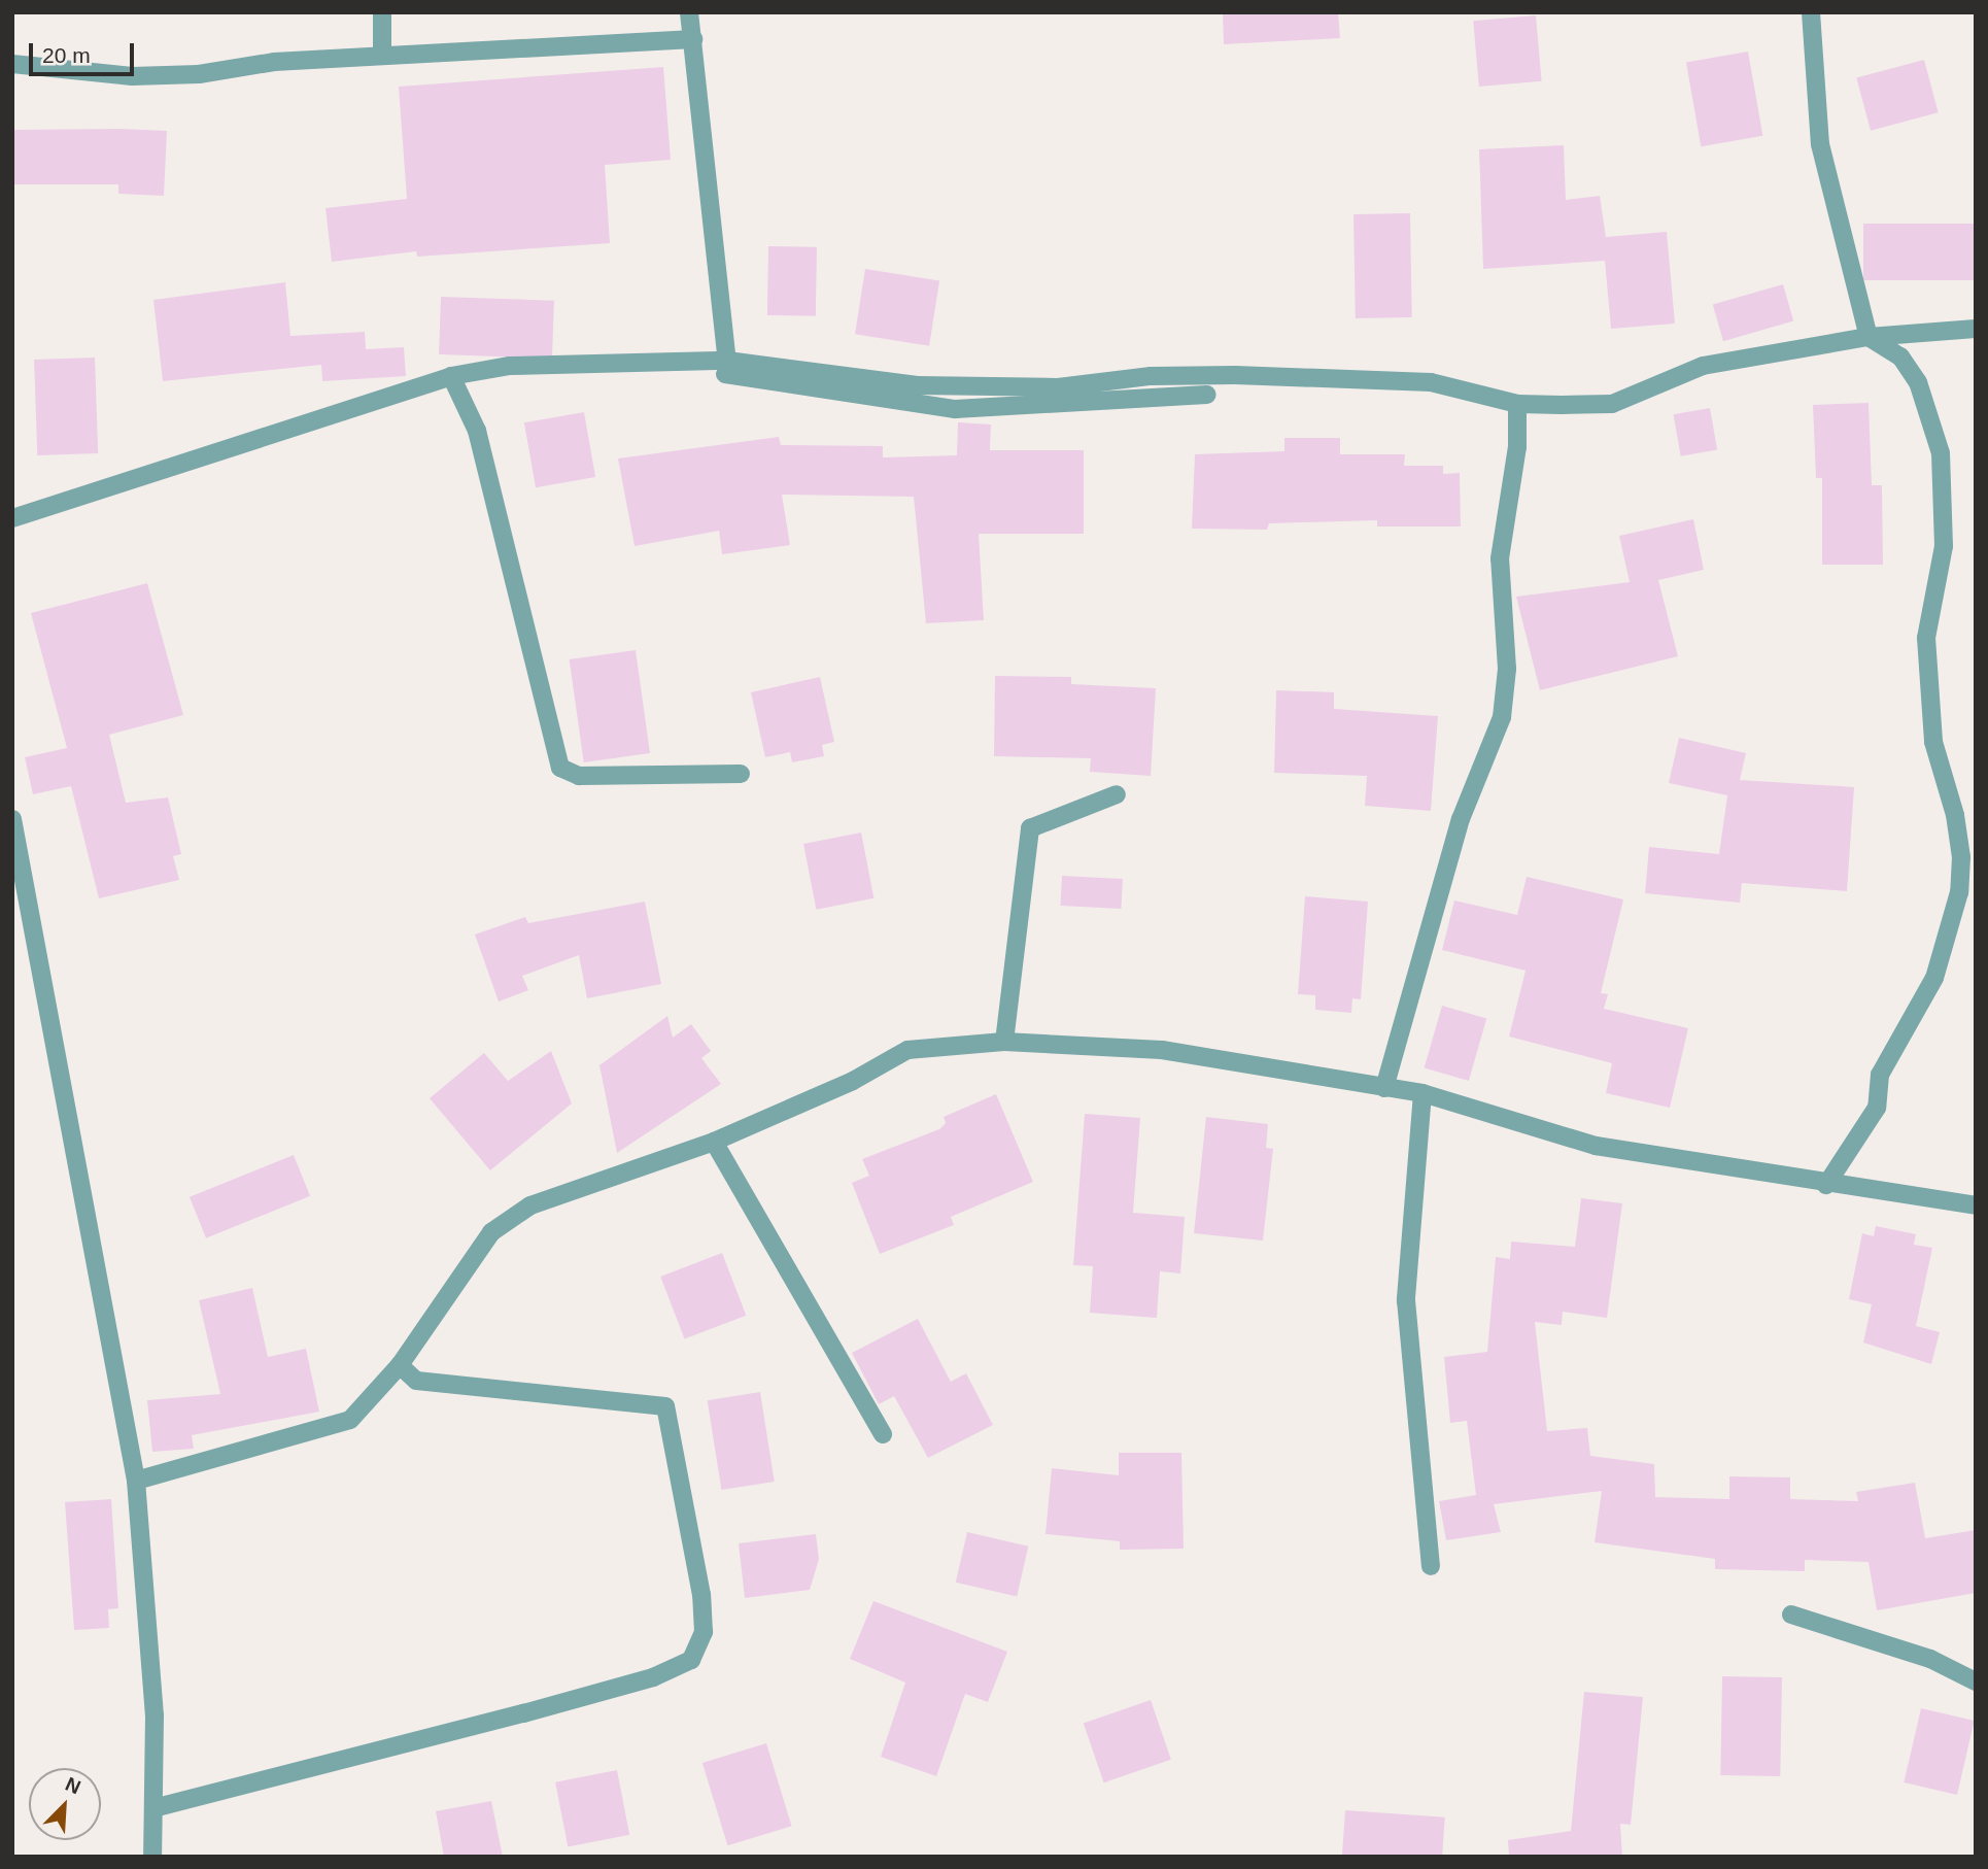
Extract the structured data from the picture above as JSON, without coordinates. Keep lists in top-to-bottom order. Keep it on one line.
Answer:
{"scale_bar":"20 m","north":"top right"}
